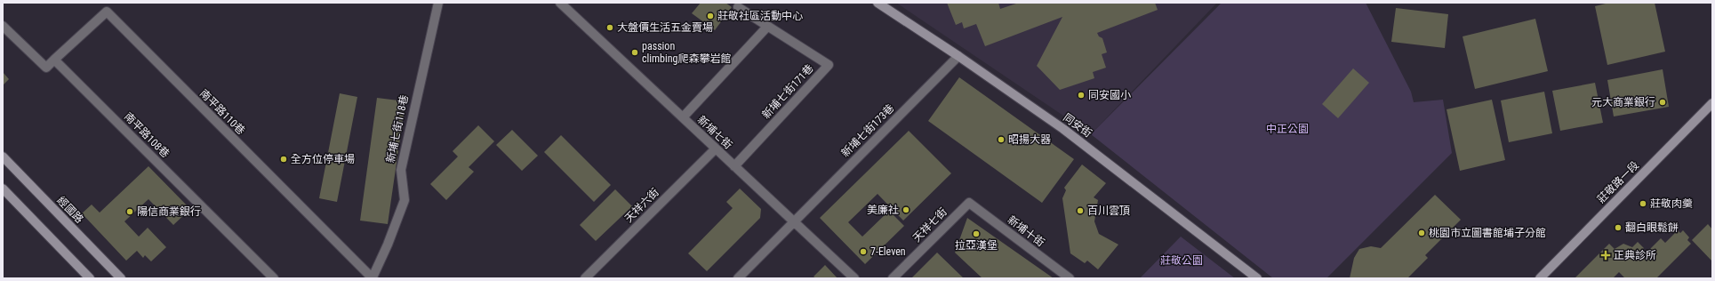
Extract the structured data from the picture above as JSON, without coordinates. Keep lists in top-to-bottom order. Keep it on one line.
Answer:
{"streets":{"street":["新埔七街171巷","南平路110巷","同安街","新埔七街118巷","新埔七街173巷","新埔七街","南平路108巷","莊敬路一段","天祥六街","經國路","天祥七街","新埔十街"]},"crossings":[["新埔七街171巷","新埔七街"],["南平路110巷","新埔七街118巷"],["南平路110巷","南平路108巷"],["同安街","新埔七街173巷"],["新埔七街173巷","新埔七街"],["新埔七街","天祥六街"],["天祥七街","新埔十街"]],"parks":["中正公園","莊敬公園"],"places":{"other":["莊敬社區活動中心","大盤價生活五金賣場","passion climbing爬森攀岩館","同安國小","元大商業銀行","昭揚大器","全方位停車場","莊敬肉羹","美廉社","百川雲頂","陽信商業銀行","翻白眼鬆餅","桃園市立圖書館埔子分館","拉亞漢堡","7-Eleven"],"health":["正典診所"]}}
